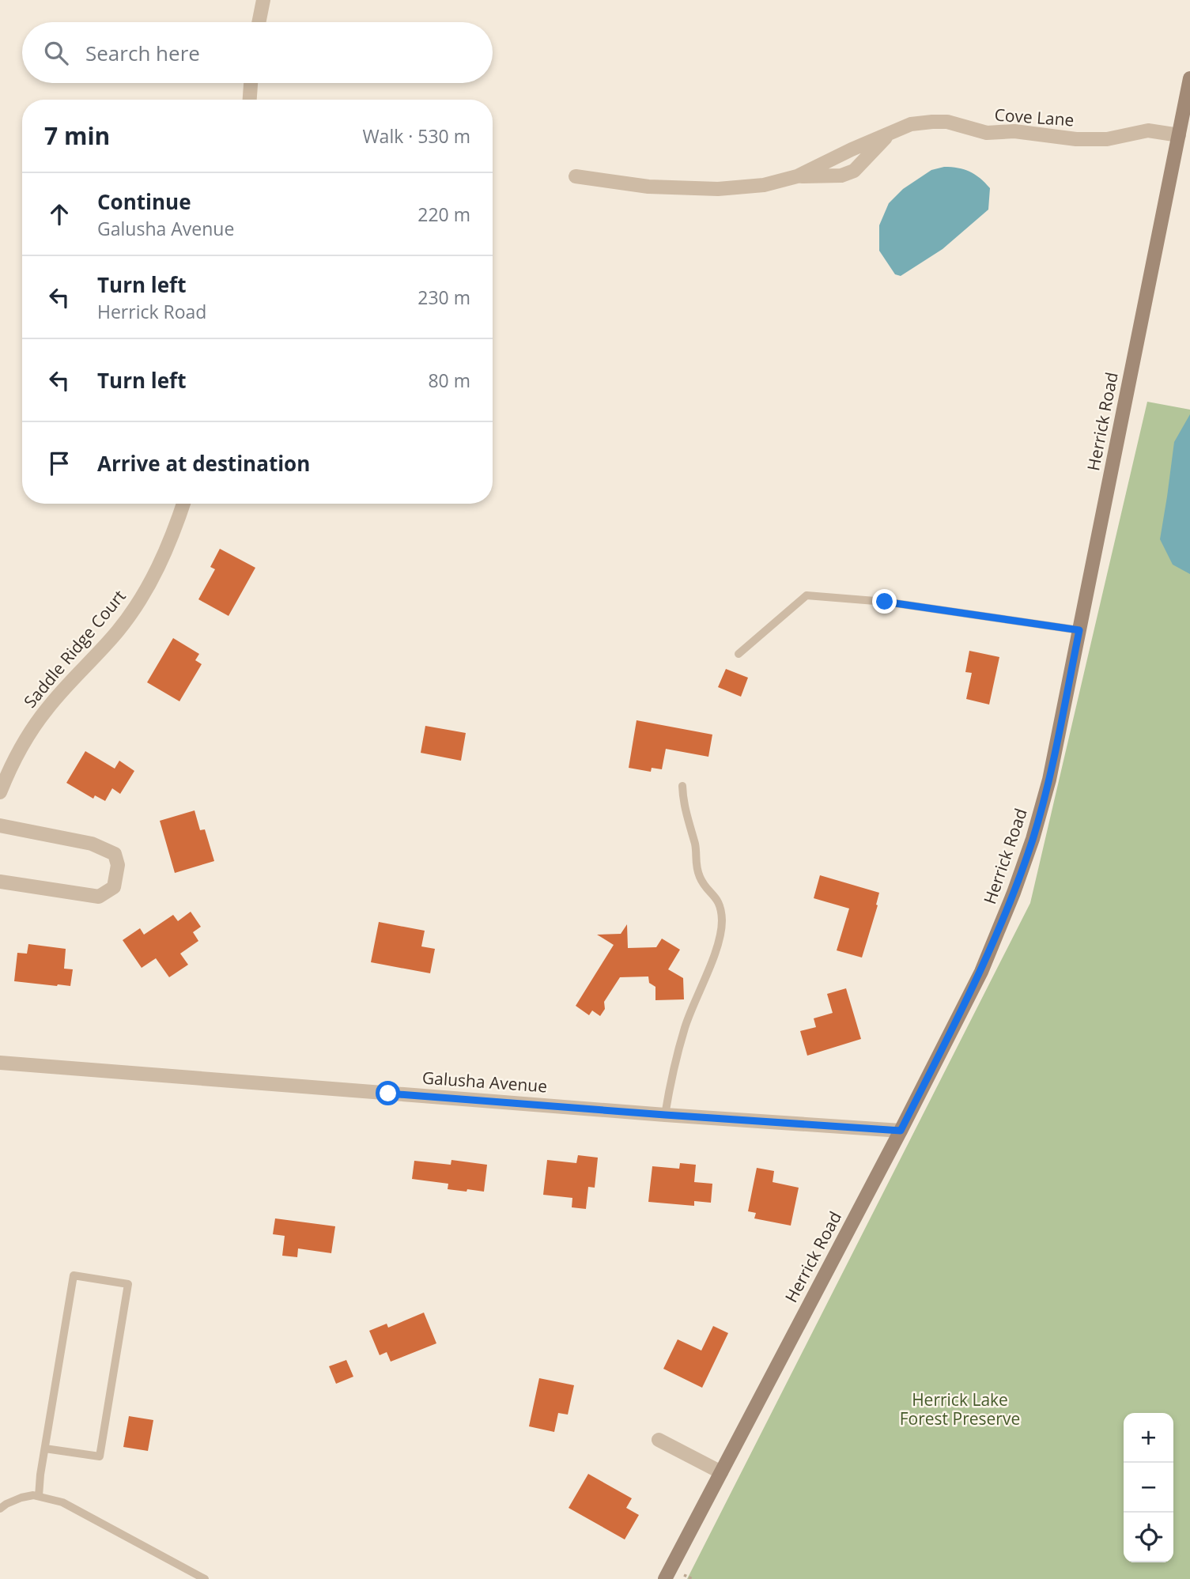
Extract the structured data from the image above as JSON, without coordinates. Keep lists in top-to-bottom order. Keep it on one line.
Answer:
{"streets":{"street":["Cove Lane","Herrick Road","Saddle Ridge Court","Galusha Avenue"]},"crossings":[["Cove Lane","Herrick Road"],["Herrick Road","Galusha Avenue"]],"parks":["Herrick Lake Forest Preserve"],"page":{"search":"Search here","heading":["7 min","Walk · 530 m"],"list":[["Continue","Galusha Avenue","220 m"],["Turn left","Herrick Road","230 m"],["Turn left","80 m"],"Arrive at destination"],"map_buttons":["+","−"]}}
